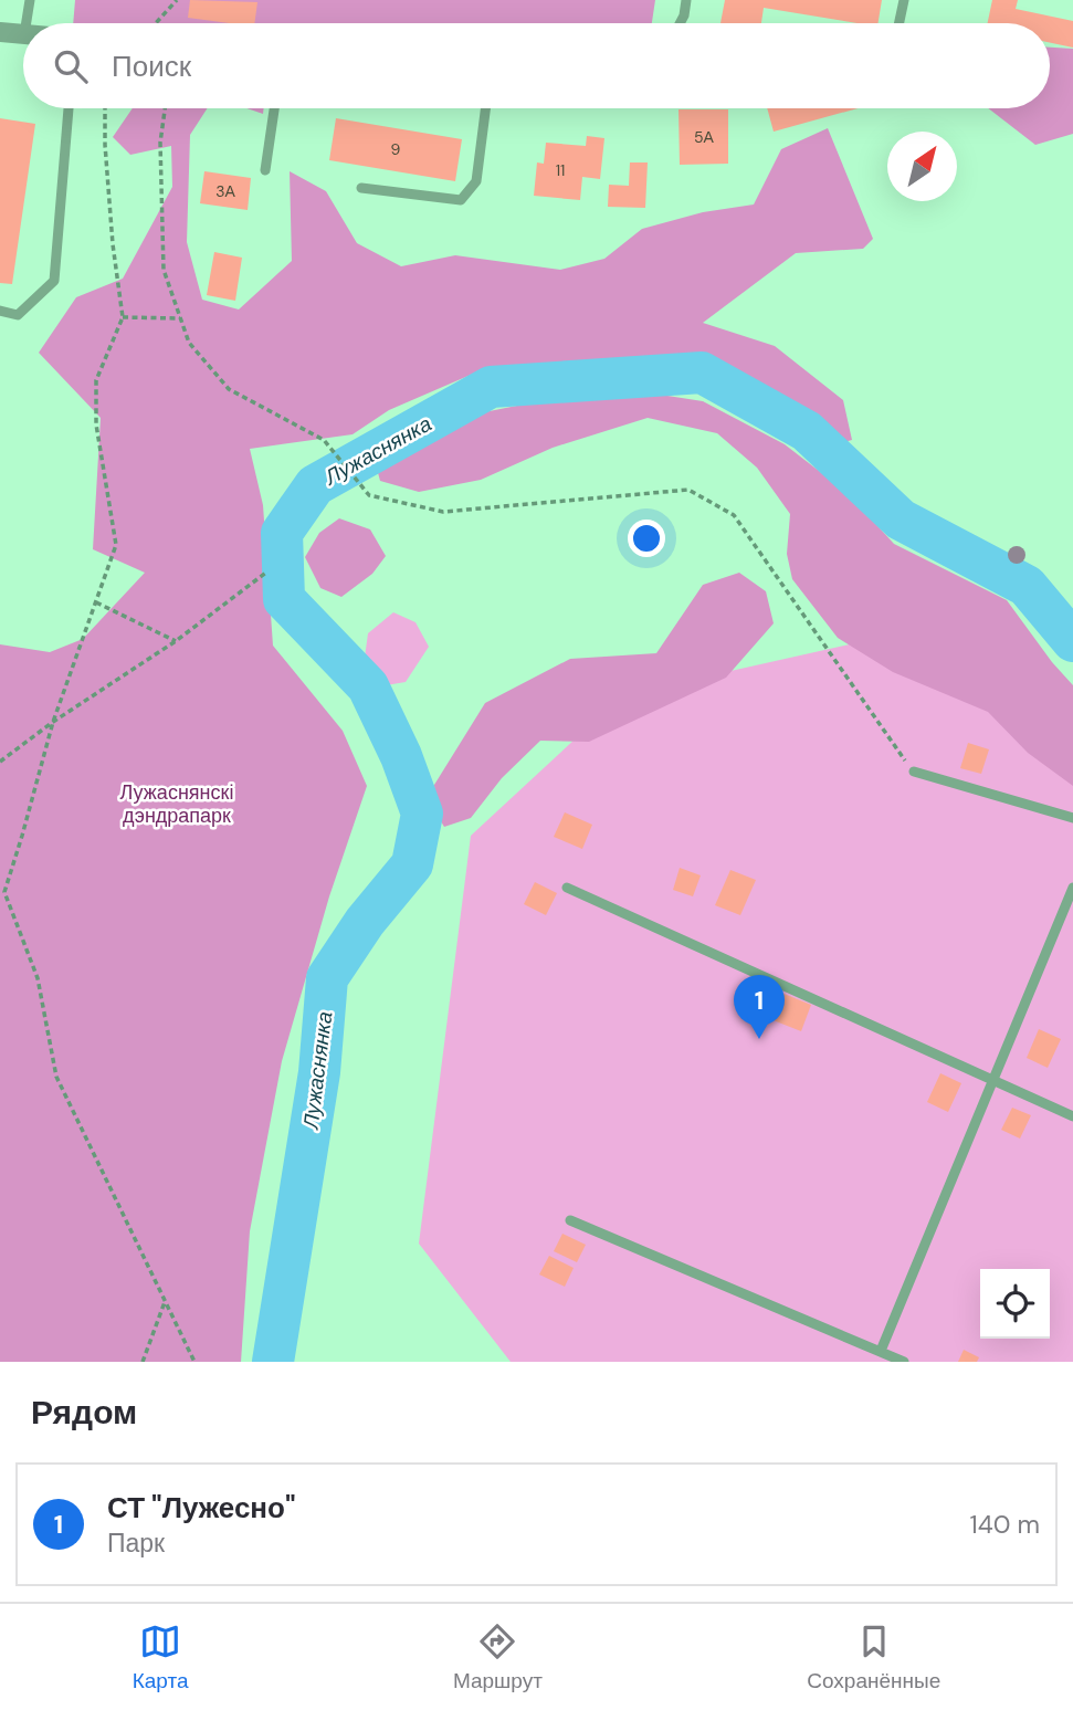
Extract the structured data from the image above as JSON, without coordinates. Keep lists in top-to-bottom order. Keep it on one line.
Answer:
{"water":["Лужаснянка"],"parks":["Лужаснянскі дэндрапарк"],"house_numbers":["5А","9","11","3А"],"north":"top right","page":{"search":"Поиск","pins":"1","heading":"Рядом","list":[{"mark":"1","name":"СТ \"Лужесно\"","note":"Парк","value":"140 m"}],"nav":["Карта","Маршрут","Сохранённые"]}}
